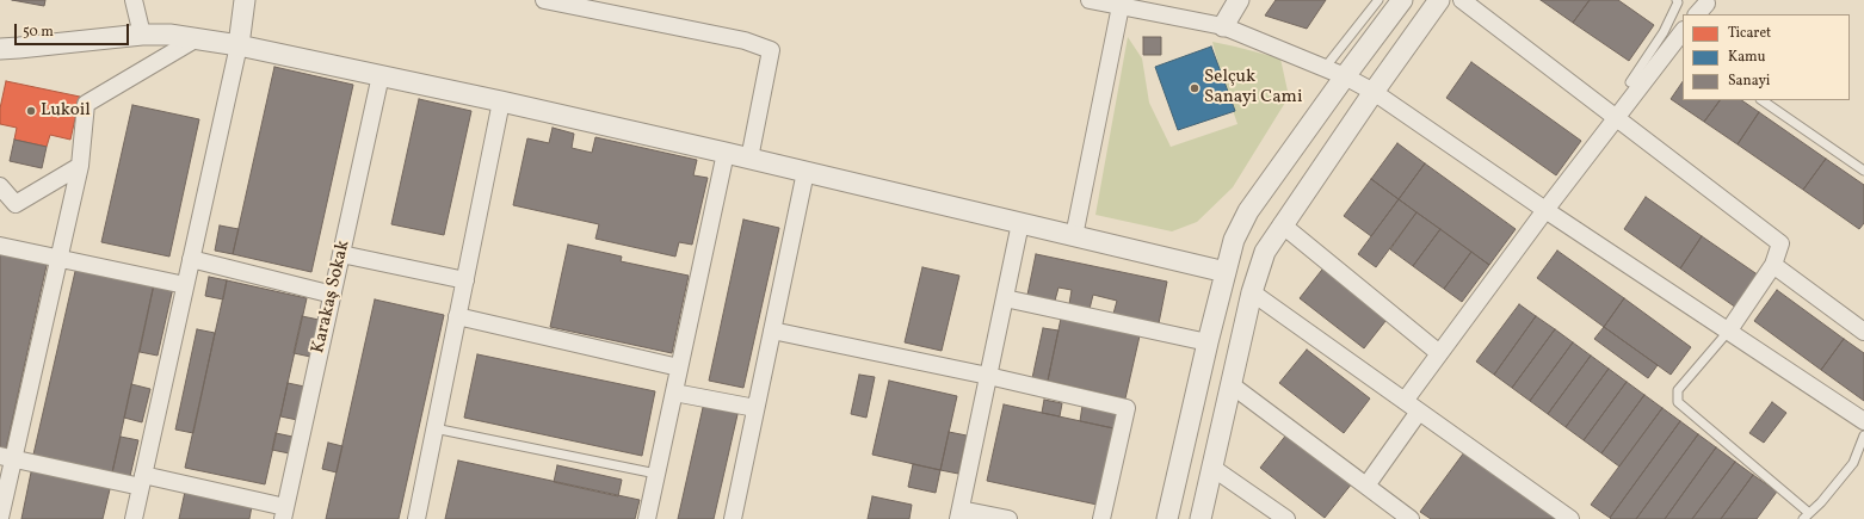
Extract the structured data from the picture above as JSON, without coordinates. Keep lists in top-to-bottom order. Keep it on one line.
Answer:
{"streets":{"street":["Karakaş Sokak"]},"places":["Selçuk Sanayi Cami","Lukoil"],"legend":["Ticaret","Kamu","Sanayi"],"scale_bar":"50 m"}
